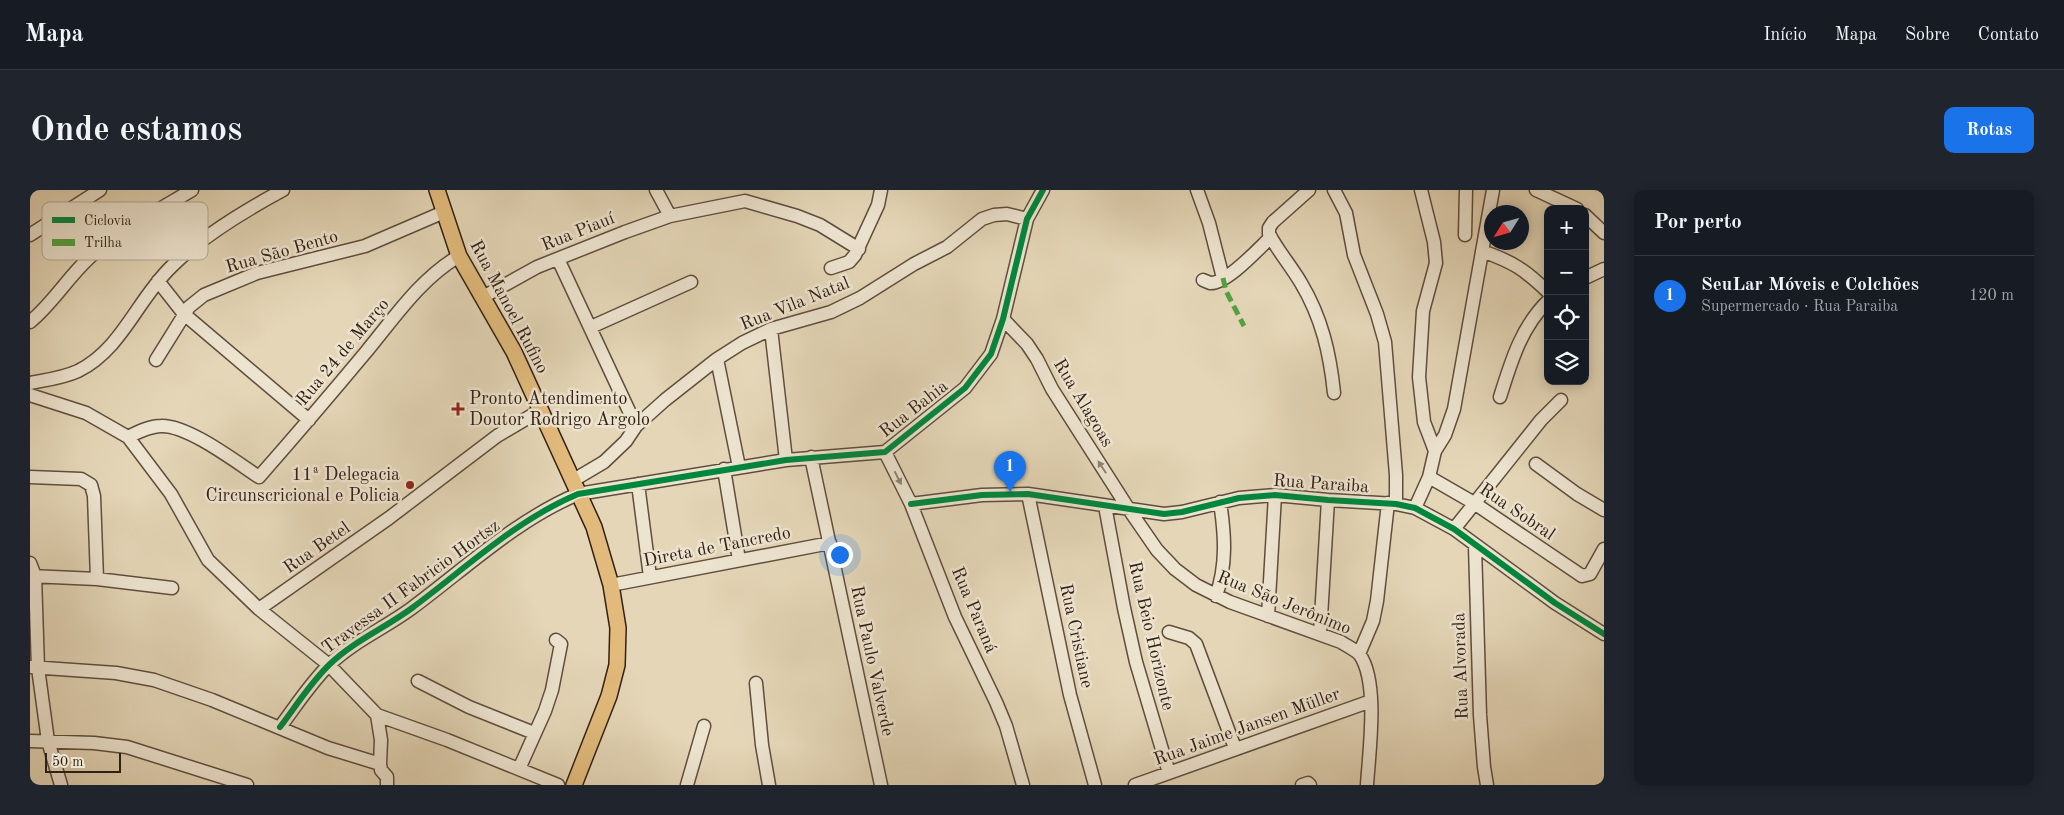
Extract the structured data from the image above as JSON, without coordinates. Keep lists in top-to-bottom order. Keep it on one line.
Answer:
{"streets":{"main road":["Rua Manoel Rufino"],"street":["Rua Piauí","Rua São Bento","Rua Vila Natal","Rua 24 de Março","Rua Alagoas","Rua Bahia","Rua Paraiba","Rua Sobral","Direta de Tancredo","Rua Betel","Travessa II Fabricio Hortsz","Rua São Jerônimo","Rua Paraná","Rua Cristiane","Rua Beio Horizonte","Rua Paulo Valverde","Rua Alvorada","Rua Jaime Jansen Müller"]},"crossings":[["Rua Piauí","Rua Manoel Rufino"],["Rua São Bento","Rua Manoel Rufino"],["Rua Vila Natal","Rua Manoel Rufino"],["Rua Vila Natal","Rua Bahia"],["Rua Vila Natal","Travessa II Fabricio Hortsz"],["Rua Manoel Rufino","Rua 24 de Março"],["Rua Manoel Rufino","Rua Bahia"],["Rua Manoel Rufino","Direta de Tancredo"],["Rua Manoel Rufino","Rua Betel"],["Rua Manoel Rufino","Travessa II Fabricio Hortsz"],["Rua Alagoas","Rua Bahia"],["Rua Alagoas","Rua Paraiba"],["Rua Alagoas","Rua São Jerônimo"],["Rua Bahia","Travessa II Fabricio Hortsz"],["Rua Bahia","Rua Paraná"],["Rua Bahia","Rua Paulo Valverde"],["Rua Paraiba","Rua São Jerônimo"],["Rua Paraiba","Rua Paraná"],["Rua Paraiba","Rua Cristiane"],["Rua Paraiba","Rua Beio Horizonte"],["Rua Paraiba","Rua Alvorada"],["Direta de Tancredo","Rua Paulo Valverde"],["Rua São Jerônimo","Rua Jaime Jansen Müller"],["Rua Beio Horizonte","Rua Jaime Jansen Müller"]],"one_way":["Rua Alagoas"],"places":{"health":["Pronto Atendimento Doutor Rodrigo Argolo"],"other":["11ª Delegacia Circunscricional e Policia"]},"legend":["Ciclovia","Trilha"],"scale_bar":"50 m","north":"bottom left","page":{"header":"Mapa","nav":["Início","Mapa","Sobre","Contato"],"buttons":"Rotas","title":"Onde estamos","heading":"Por perto","map_buttons":["+","−"],"list":[{"mark":"1","name":"SeuLar Móveis e Colchões","note":"Supermercado · Rua Paraiba","value":"120 m"}],"pins":"1","scale":"50 m"}}
